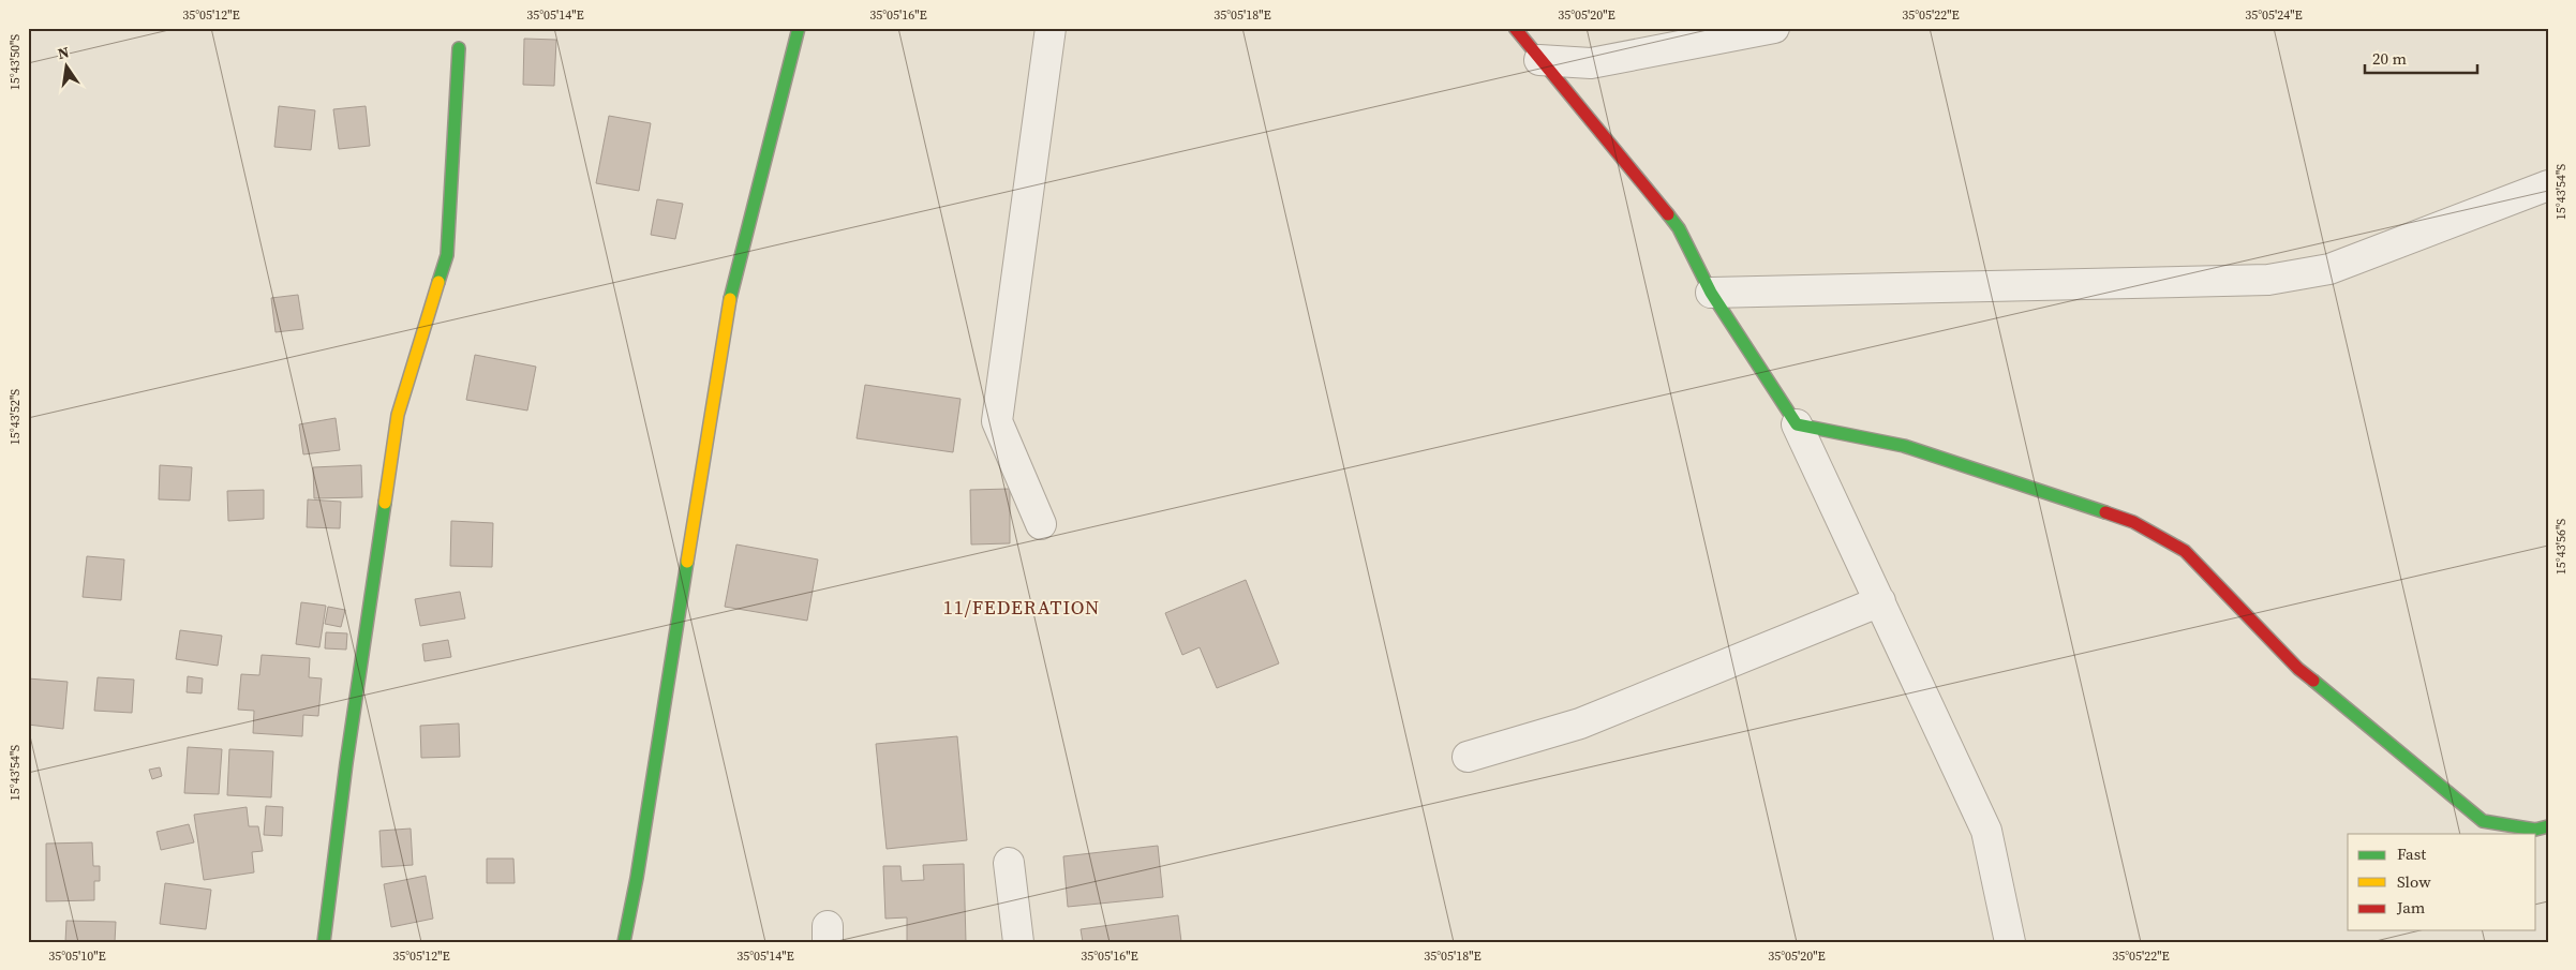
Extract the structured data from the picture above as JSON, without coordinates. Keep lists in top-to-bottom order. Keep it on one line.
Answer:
{"districts":["11/FEDERATION"],"legend":["Fast","Slow","Jam"],"scale_bar":"20 m","north":"top","coordinates":["35°05'12\"E","35°05'14\"E","35°05'16\"E","35°05'18\"E","35°05'20\"E","35°05'22\"E","35°05'24\"E","15°43'50\"S","15°43'54\"S","15°43'52\"S","15°43'56\"S","35°05'10\"E"]}
